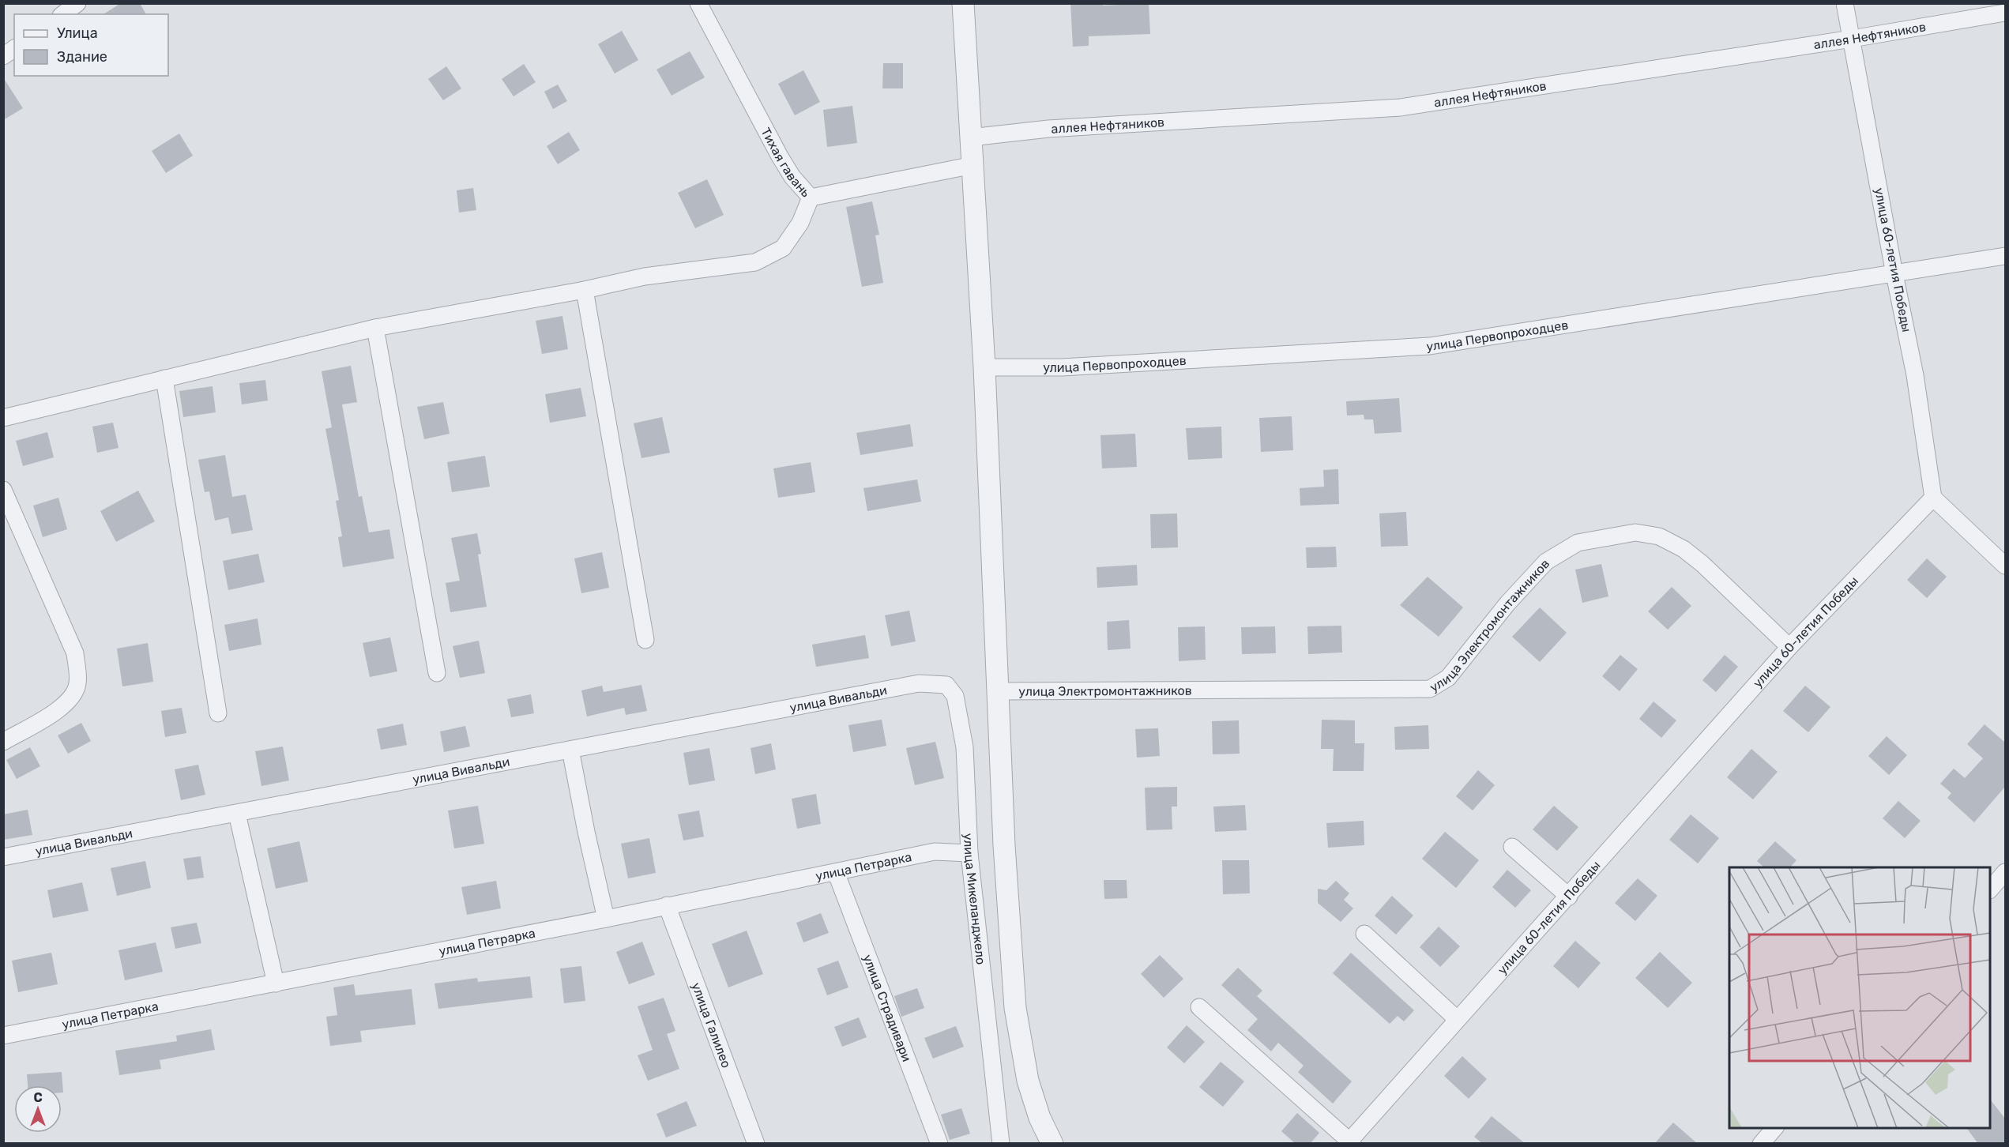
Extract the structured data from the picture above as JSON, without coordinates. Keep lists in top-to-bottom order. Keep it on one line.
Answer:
{"streets":{"street":["аллея Нефтяников","Тихая гавань","улица 60-летия Победы","улица Первопроходцев","улица Электромонтажников","улица Вивальди","улица Петрарка","улица Микеланджело","улица Страдивари","улица Галилео"]},"crossings":[["аллея Нефтяников","улица 60-летия Победы"],["улица 60-летия Победы","улица Первопроходцев"],["улица 60-летия Победы","улица Электромонтажников"],["улица Вивальди","улица Микеланджело"],["улица Петрарка","улица Микеланджело"],["улица Петрарка","улица Страдивари"],["улица Петрарка","улица Галилео"]],"legend":["Улица","Здание"],"north":"top"}
